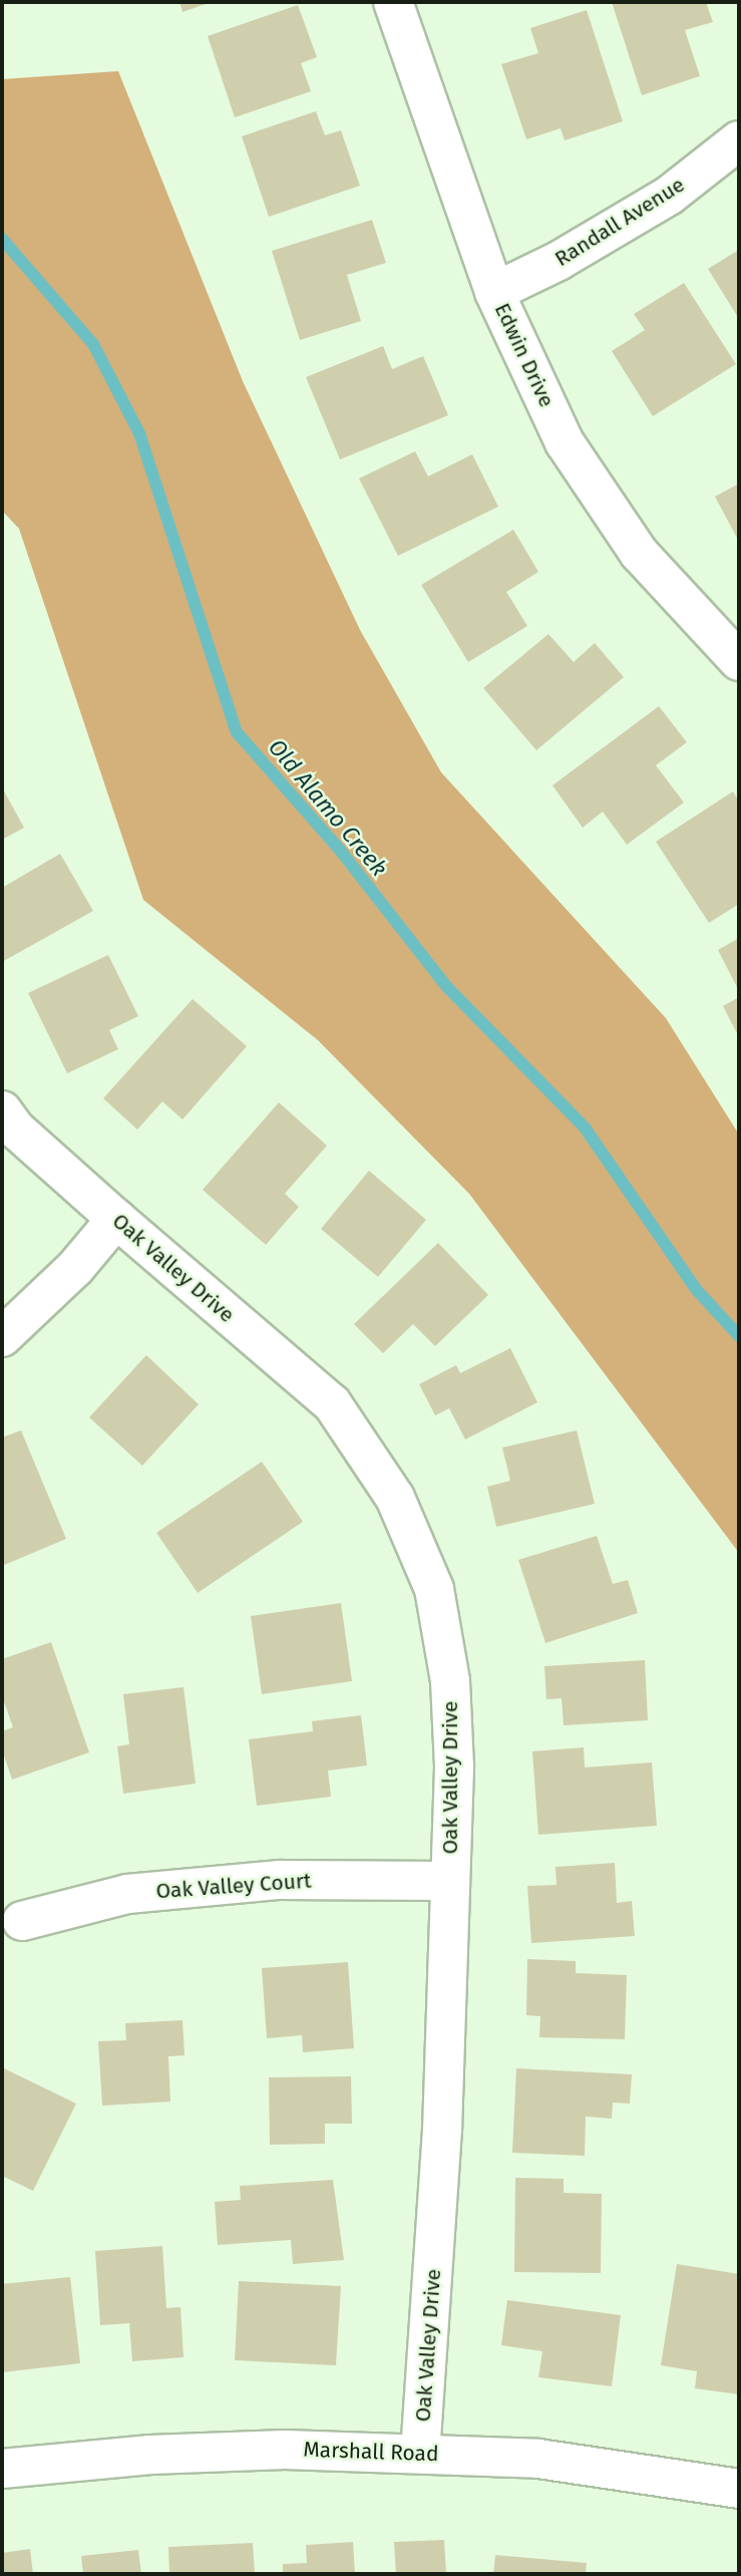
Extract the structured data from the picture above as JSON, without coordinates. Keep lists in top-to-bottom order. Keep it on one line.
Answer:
{"streets":{"street":["Randall Avenue","Edwin Drive","Oak Valley Drive","Oak Valley Court","Marshall Road"]},"crossings":[["Randall Avenue","Edwin Drive"],["Oak Valley Drive","Oak Valley Court"],["Oak Valley Drive","Marshall Road"]],"water":["Old Alamo Creek"]}
